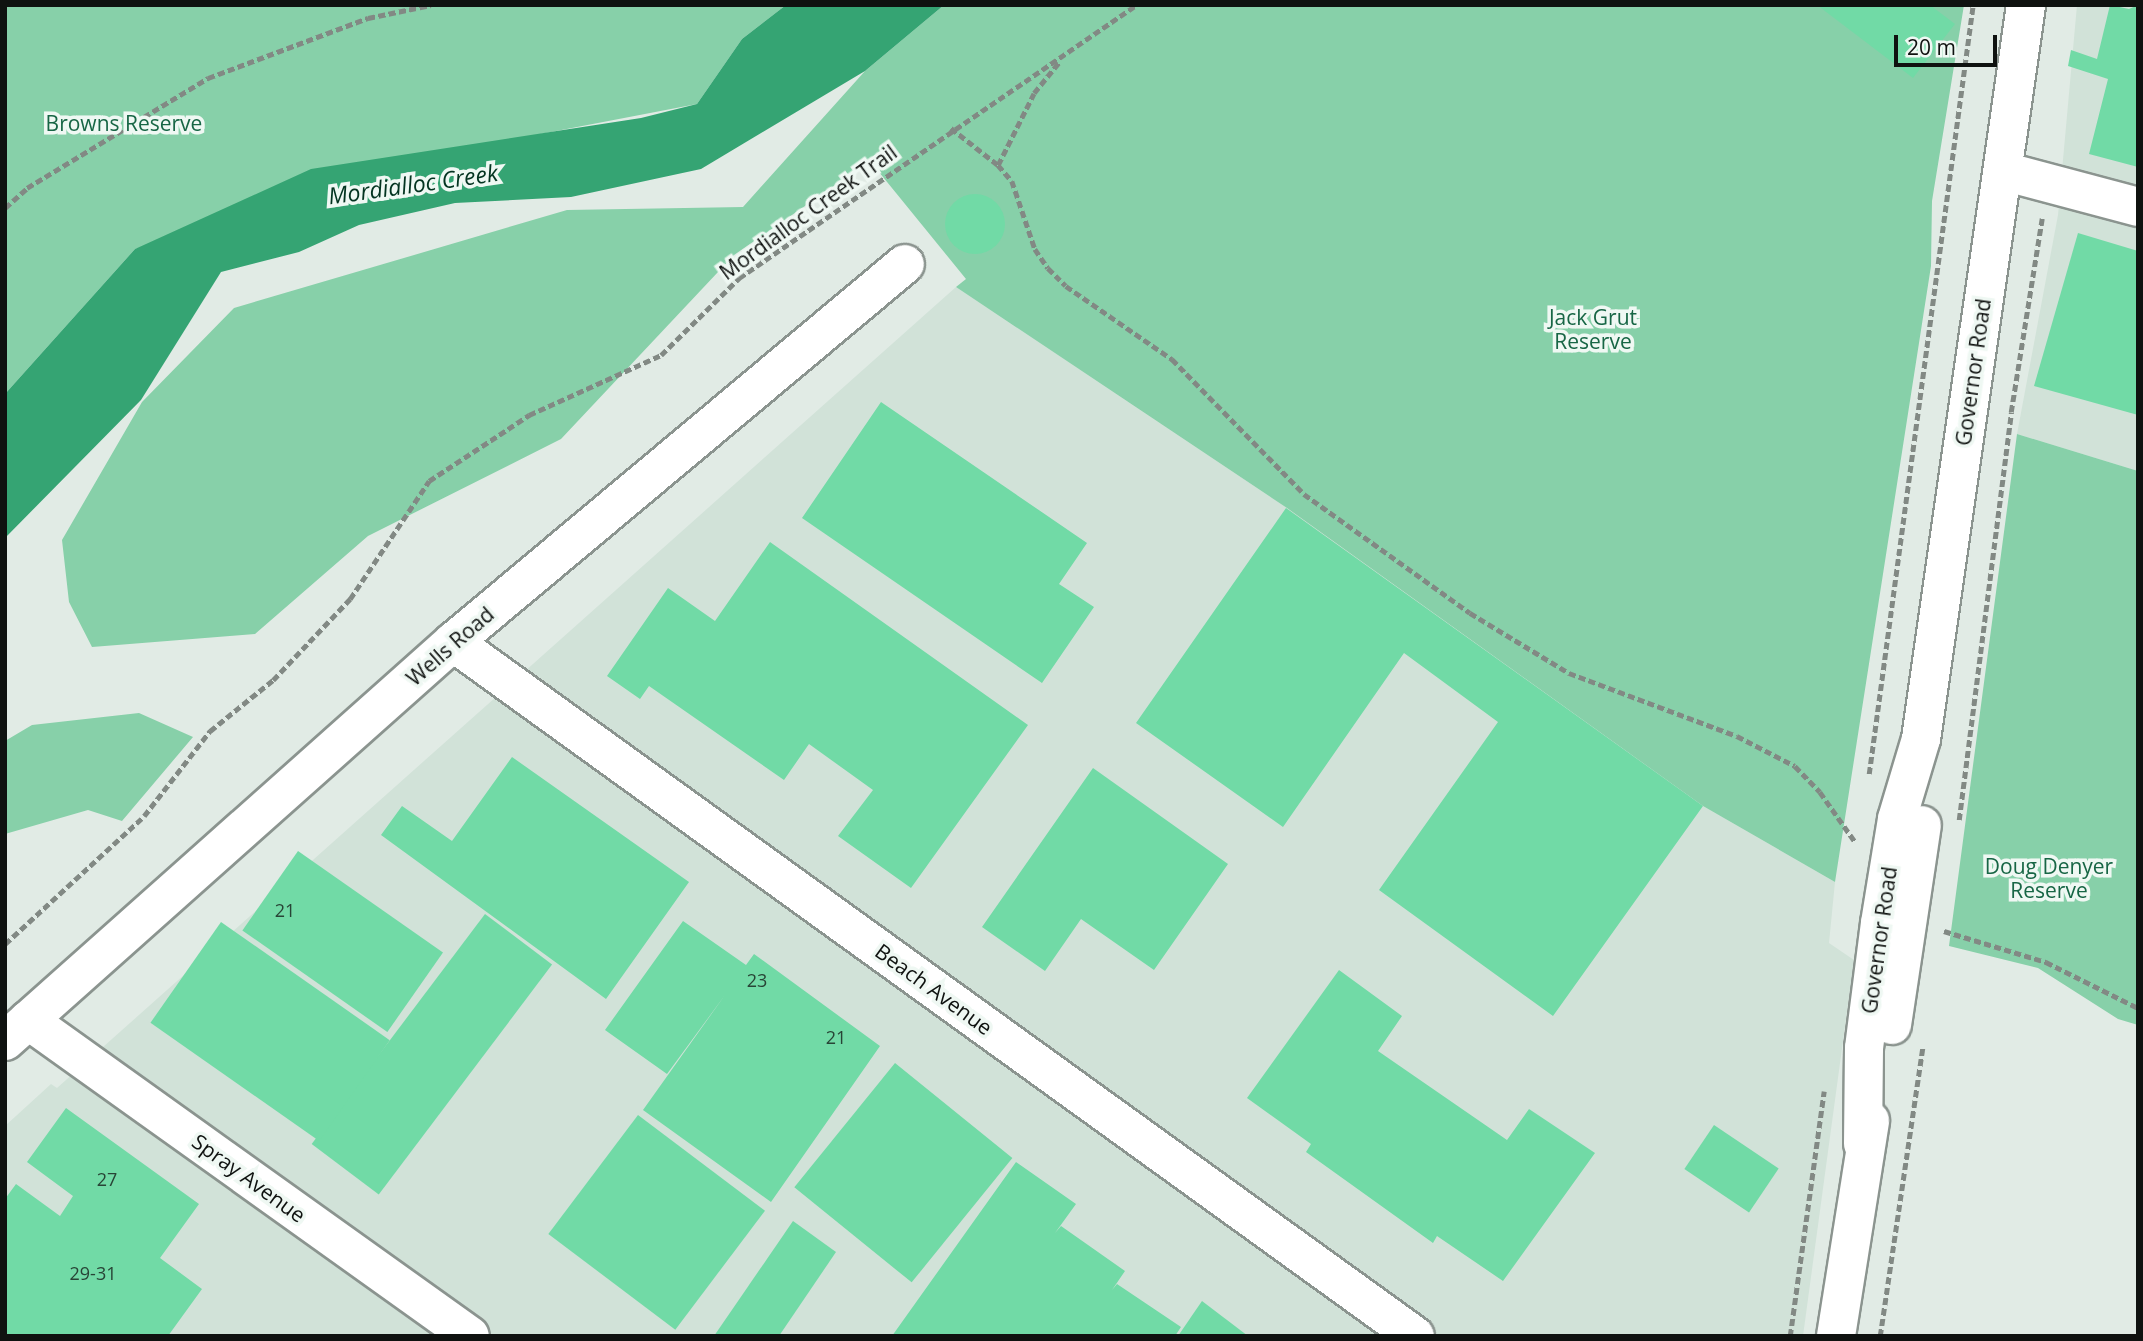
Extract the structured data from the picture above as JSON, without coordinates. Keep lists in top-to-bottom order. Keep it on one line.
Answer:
{"streets":{"street":["Governor Road","Wells Road","Beach Avenue","Spray Avenue"],"path":["Mordialloc Creek Trail"]},"crossings":[["Wells Road","Beach Avenue"],["Wells Road","Spray Avenue"]],"water":["Mordialloc Creek"],"parks":["Browns Reserve","Jack Grut Reserve","Doug Denyer Reserve"],"house_numbers":["21","23","21","27","29-31"],"scale_bar":"20 m"}
